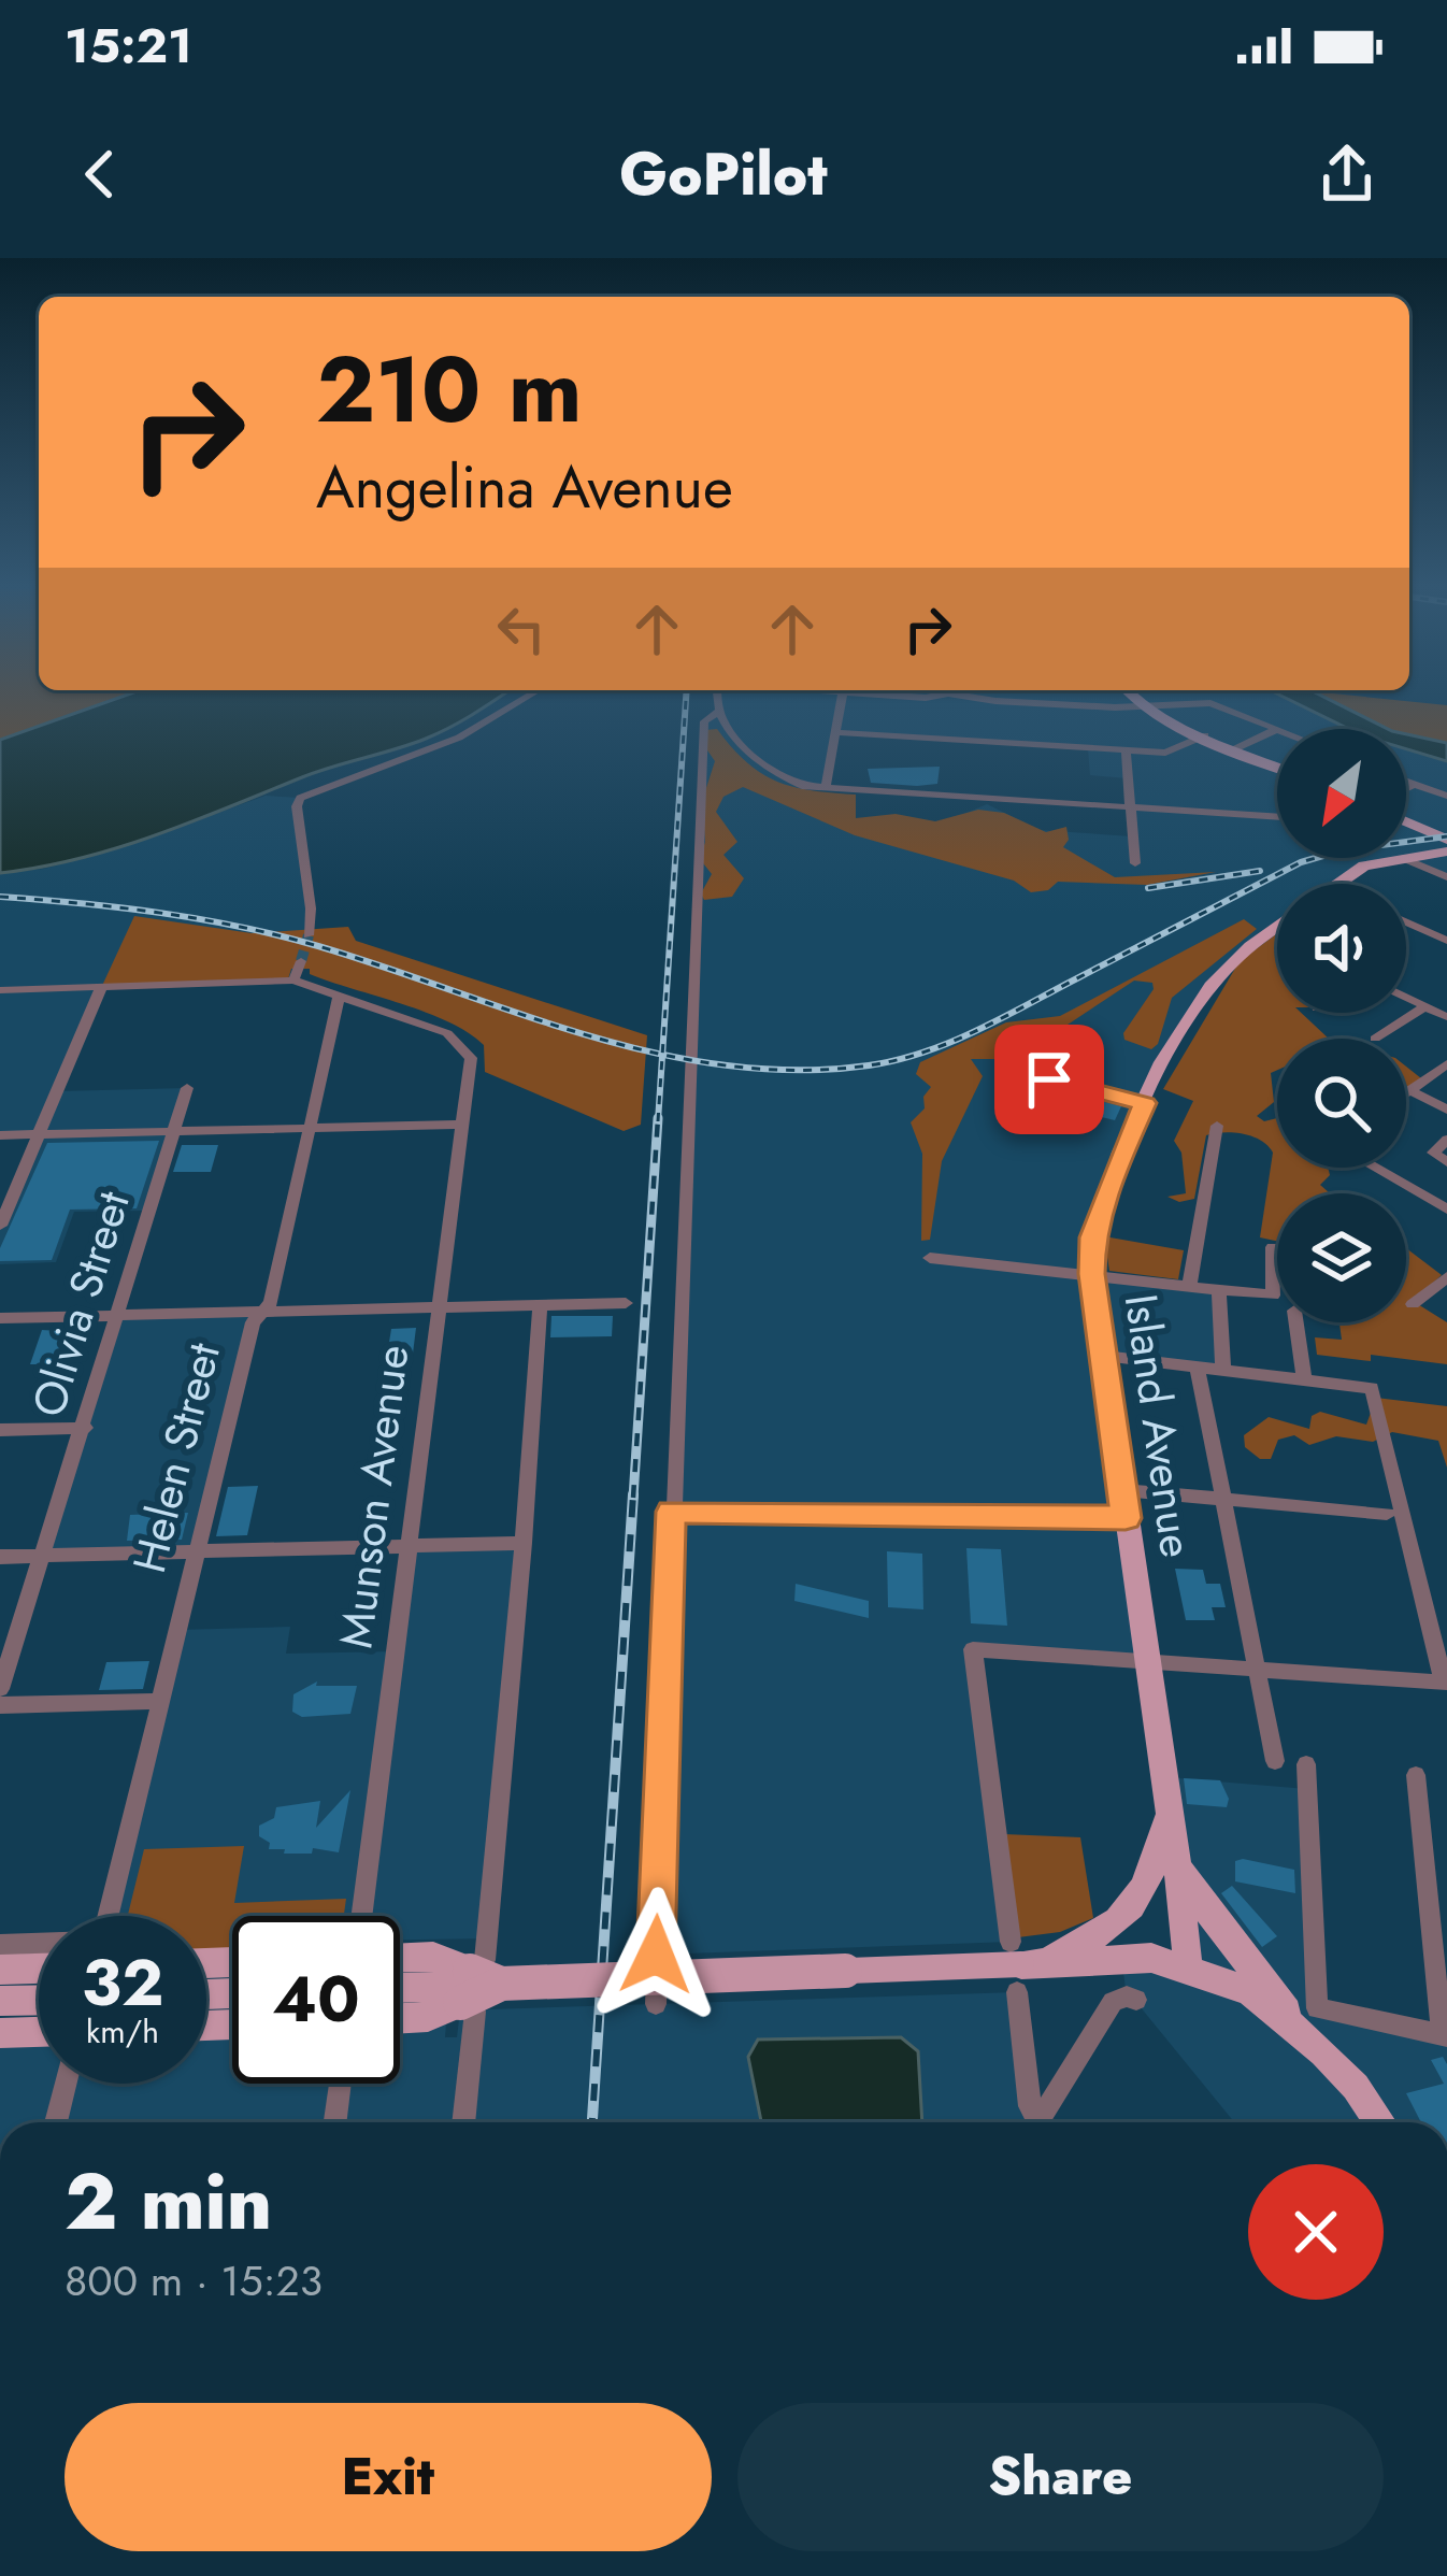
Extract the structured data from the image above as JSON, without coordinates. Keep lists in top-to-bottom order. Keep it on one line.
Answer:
{"streets":{"main road":["Island Avenue"],"street":["Olivia Street","Helen Street","Munson Avenue"]},"crossings":[["Helen Street","Munson Avenue"]],"north":"bottom left","page":{"status":"15:21","header":"GoPilot","turn":["210 m","Angelina Avenue"],"speed":"32 km/h","limit":"40","heading":["2 min","800 m · 15:23"],"buttons":["Exit","Share"]}}
